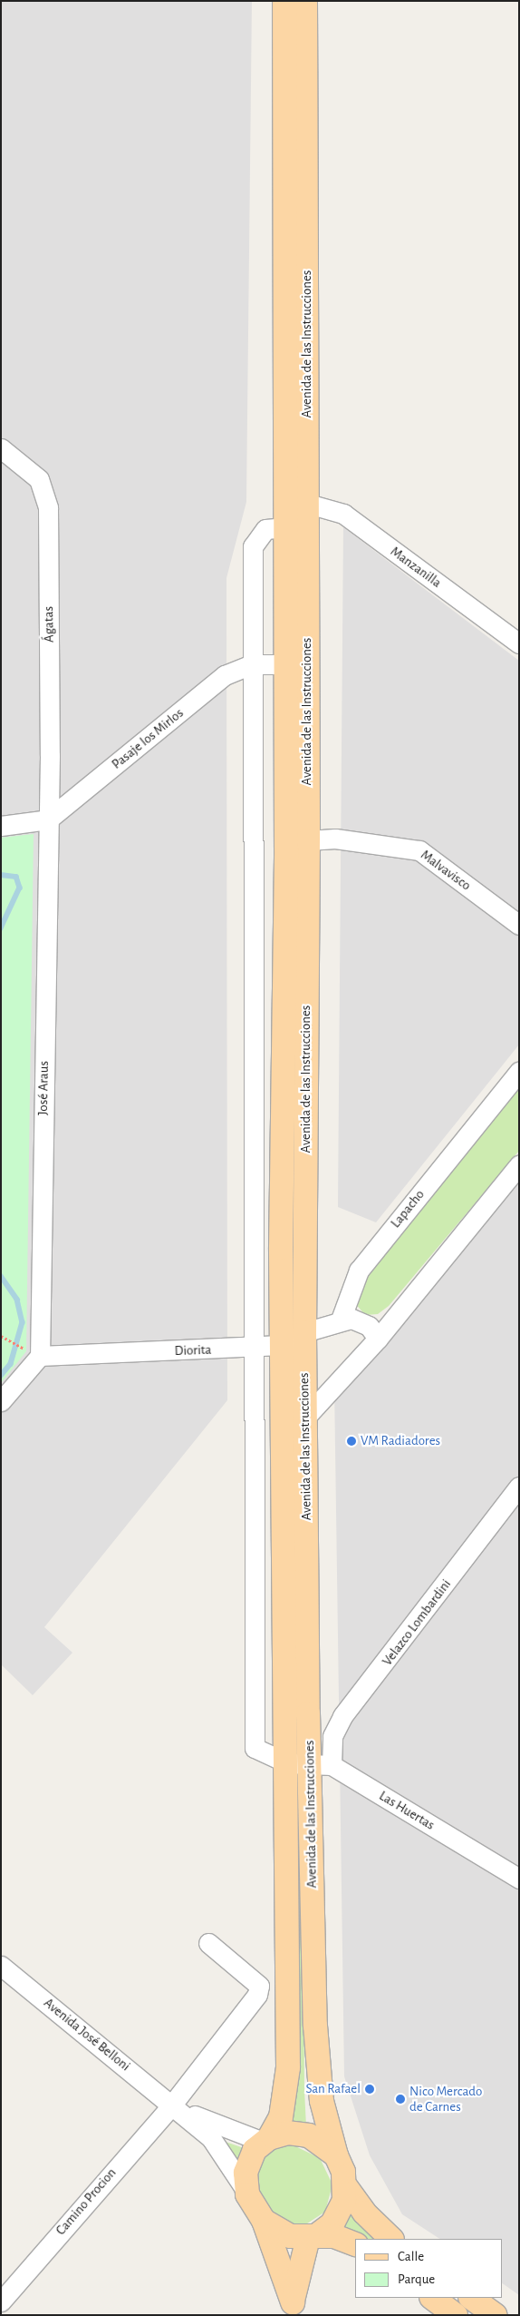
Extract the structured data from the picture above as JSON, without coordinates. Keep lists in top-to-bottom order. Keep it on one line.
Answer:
{"streets":{"main road":["Avenida de las Instrucciones","Avenida José Belloni"],"street":["Manzanilla","Ágatas","Pasaje los Mirlos","Malvavisco","José Araus","Lapacho","Diorita","Velazco Lombardini","Las Huertas","Camino Procion"]},"crossings":[["Avenida de las Instrucciones","Manzanilla"],["Avenida de las Instrucciones","Pasaje los Mirlos"],["Avenida de las Instrucciones","Malvavisco"],["Avenida de las Instrucciones","Diorita"],["Avenida de las Instrucciones","Velazco Lombardini"],["Avenida de las Instrucciones","Las Huertas"],["Avenida de las Instrucciones","Avenida José Belloni"],["Ágatas","Pasaje los Mirlos"],["Ágatas","José Araus"],["Pasaje los Mirlos","José Araus"],["José Araus","Diorita"],["Lapacho","Diorita"],["Velazco Lombardini","Las Huertas"],["Avenida José Belloni","Camino Procion"]],"places":["VM Radiadores","San Rafael","Nico Mercado de Carnes"],"legend":["Calle","Parque"]}
